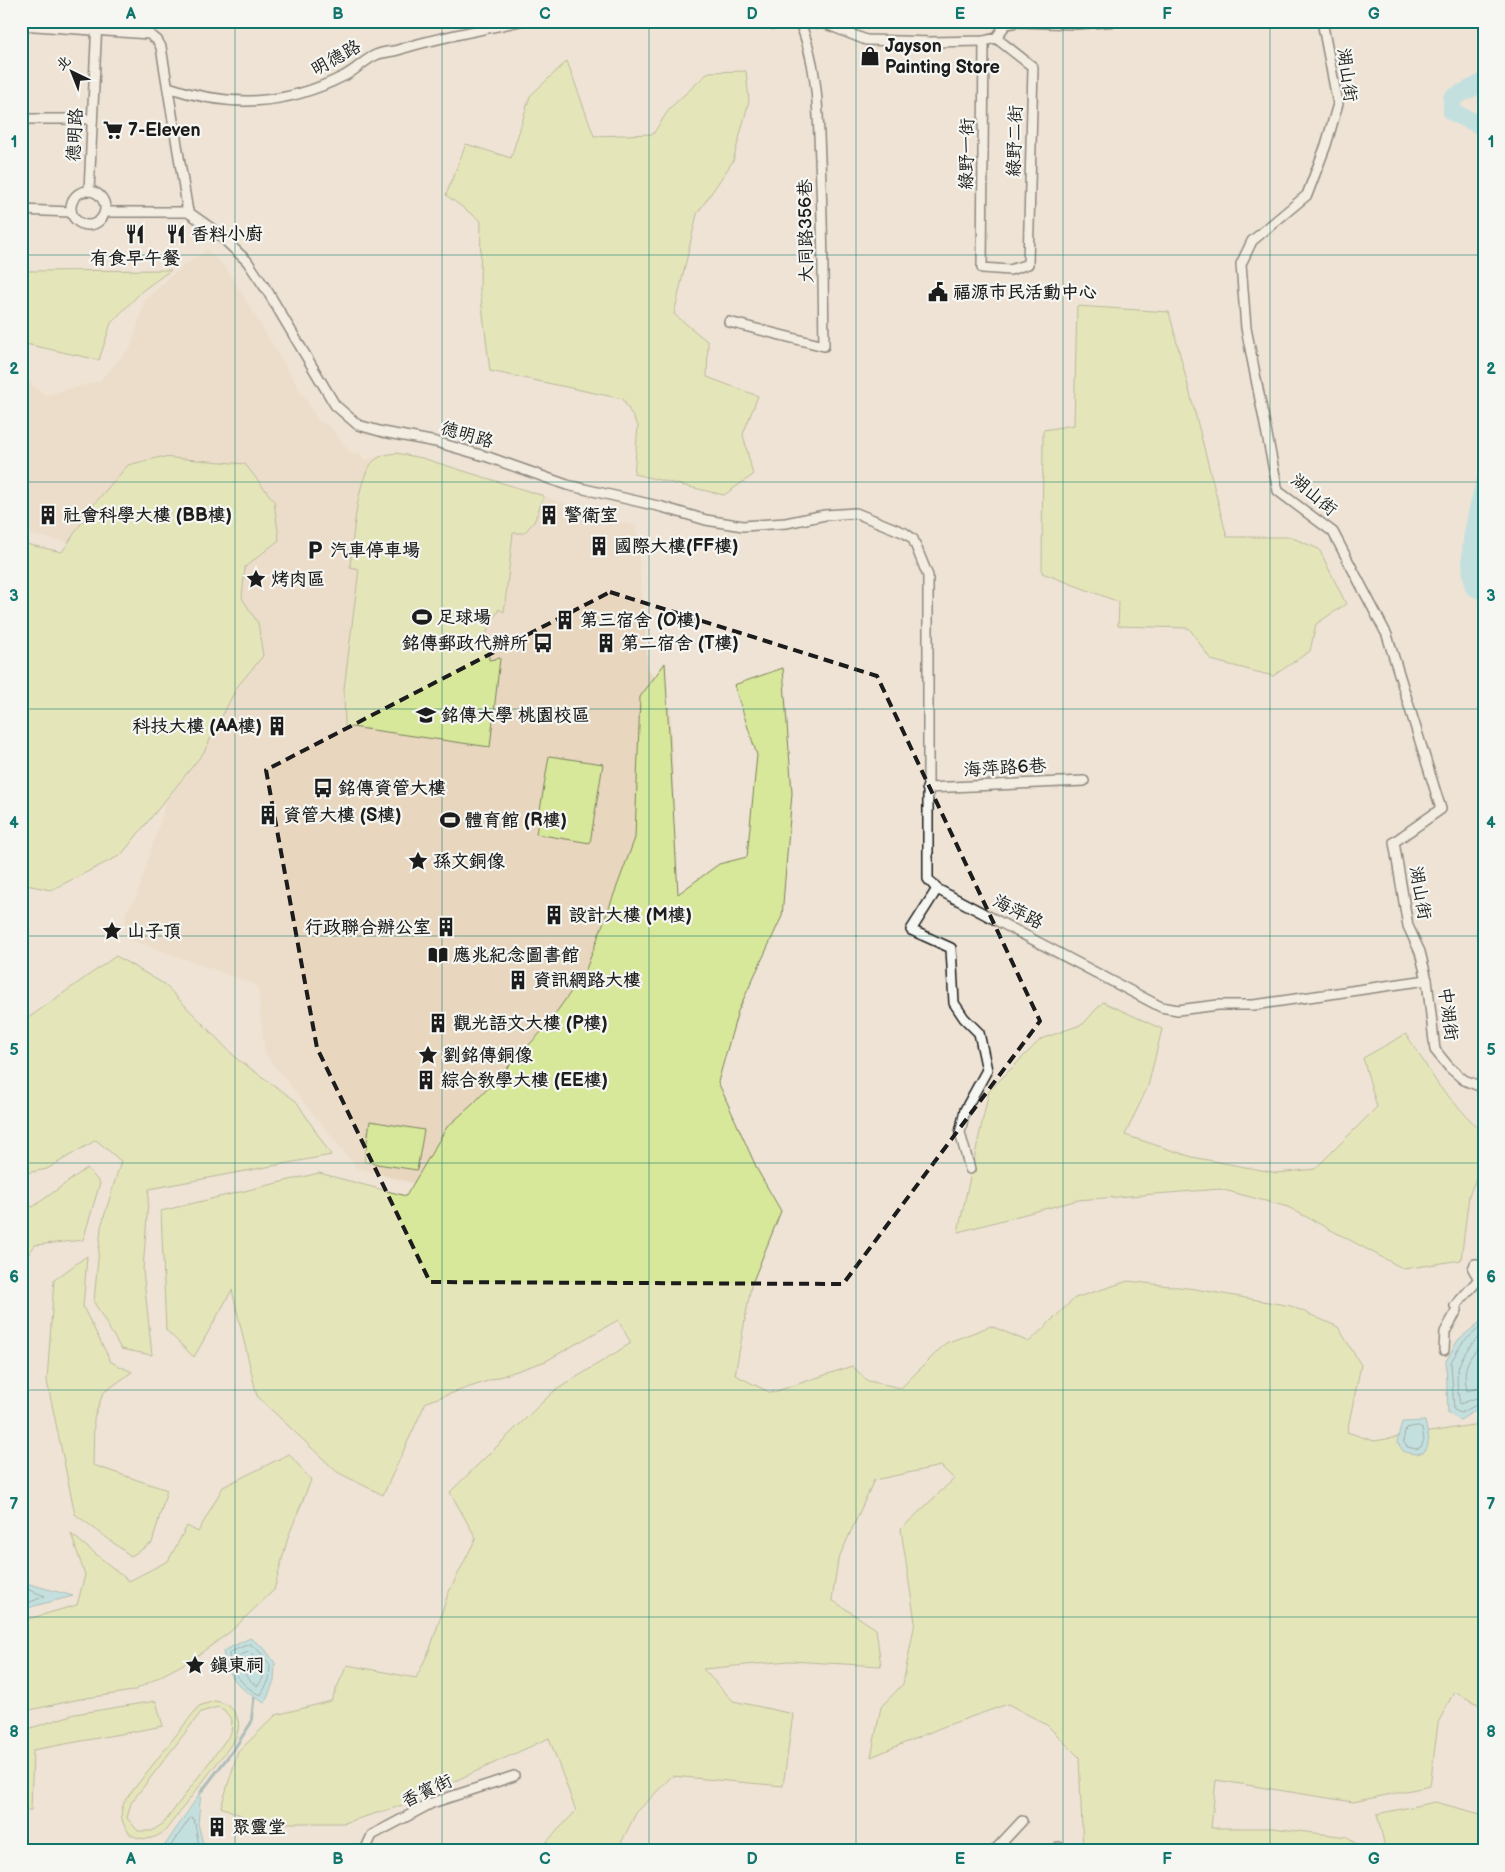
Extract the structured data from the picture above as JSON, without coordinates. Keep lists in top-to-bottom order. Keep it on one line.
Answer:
{"streets":{"street":["明德路","湖山街","德明路","綠野二街","綠野一街","大同路356巷","海萍路6巷","海萍路","中湖街","香賓街"]},"crossings":[["湖山街","海萍路"],["湖山街","中湖街"],["德明路","海萍路6巷"],["綠野二街","綠野一街"],["海萍路","中湖街"]],"places":{"shop":["Jayson Painting Store"],"supermarket":["7-Eleven"],"restaurant":["有食早午餐","香料小廚"],"public building":["福源市民活動中心"],"building":["社會科學大樓 (BB樓)","警衛室","國際大樓(FF樓)","第三宿舍 (O樓)","第二宿舍 (T樓)","科技大樓 (AA樓)","資管大樓 (S樓)","設計大樓 (M樓)","行政聯合辦公室","資訊網路大樓","觀光語文大樓 (P樓)","綜合教學大樓 (EE樓)","聚靈堂"],"parking":["汽車停車場"],"place":["烤肉區","孫文銅像","山子頂","劉銘傳銅像","鎮東祠"],"sports":["足球場","體育館 (R樓)"],"bus stop":["銘傳郵政代辦所","銘傳資管大樓"],"school or university":["銘傳大學 桃園校區"],"library":["應兆紀念圖書館"]},"north":"top left","grid":{"columns":["A","B","C","D","E","F","G"],"rows":["1","2","3","4","5","6","7","8"]}}
